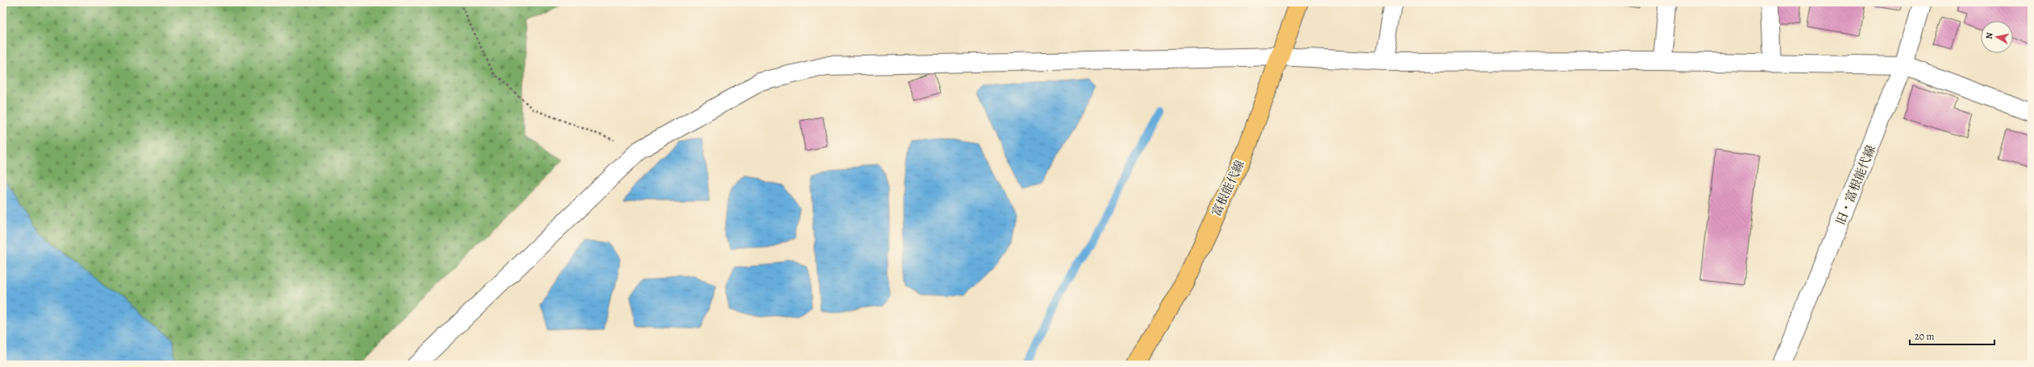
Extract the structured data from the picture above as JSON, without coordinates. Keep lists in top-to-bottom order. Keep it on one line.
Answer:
{"streets":{"main road":["富根能代線"],"street":["旧・富根能代線"]},"scale_bar":"20 m","north":"left"}
